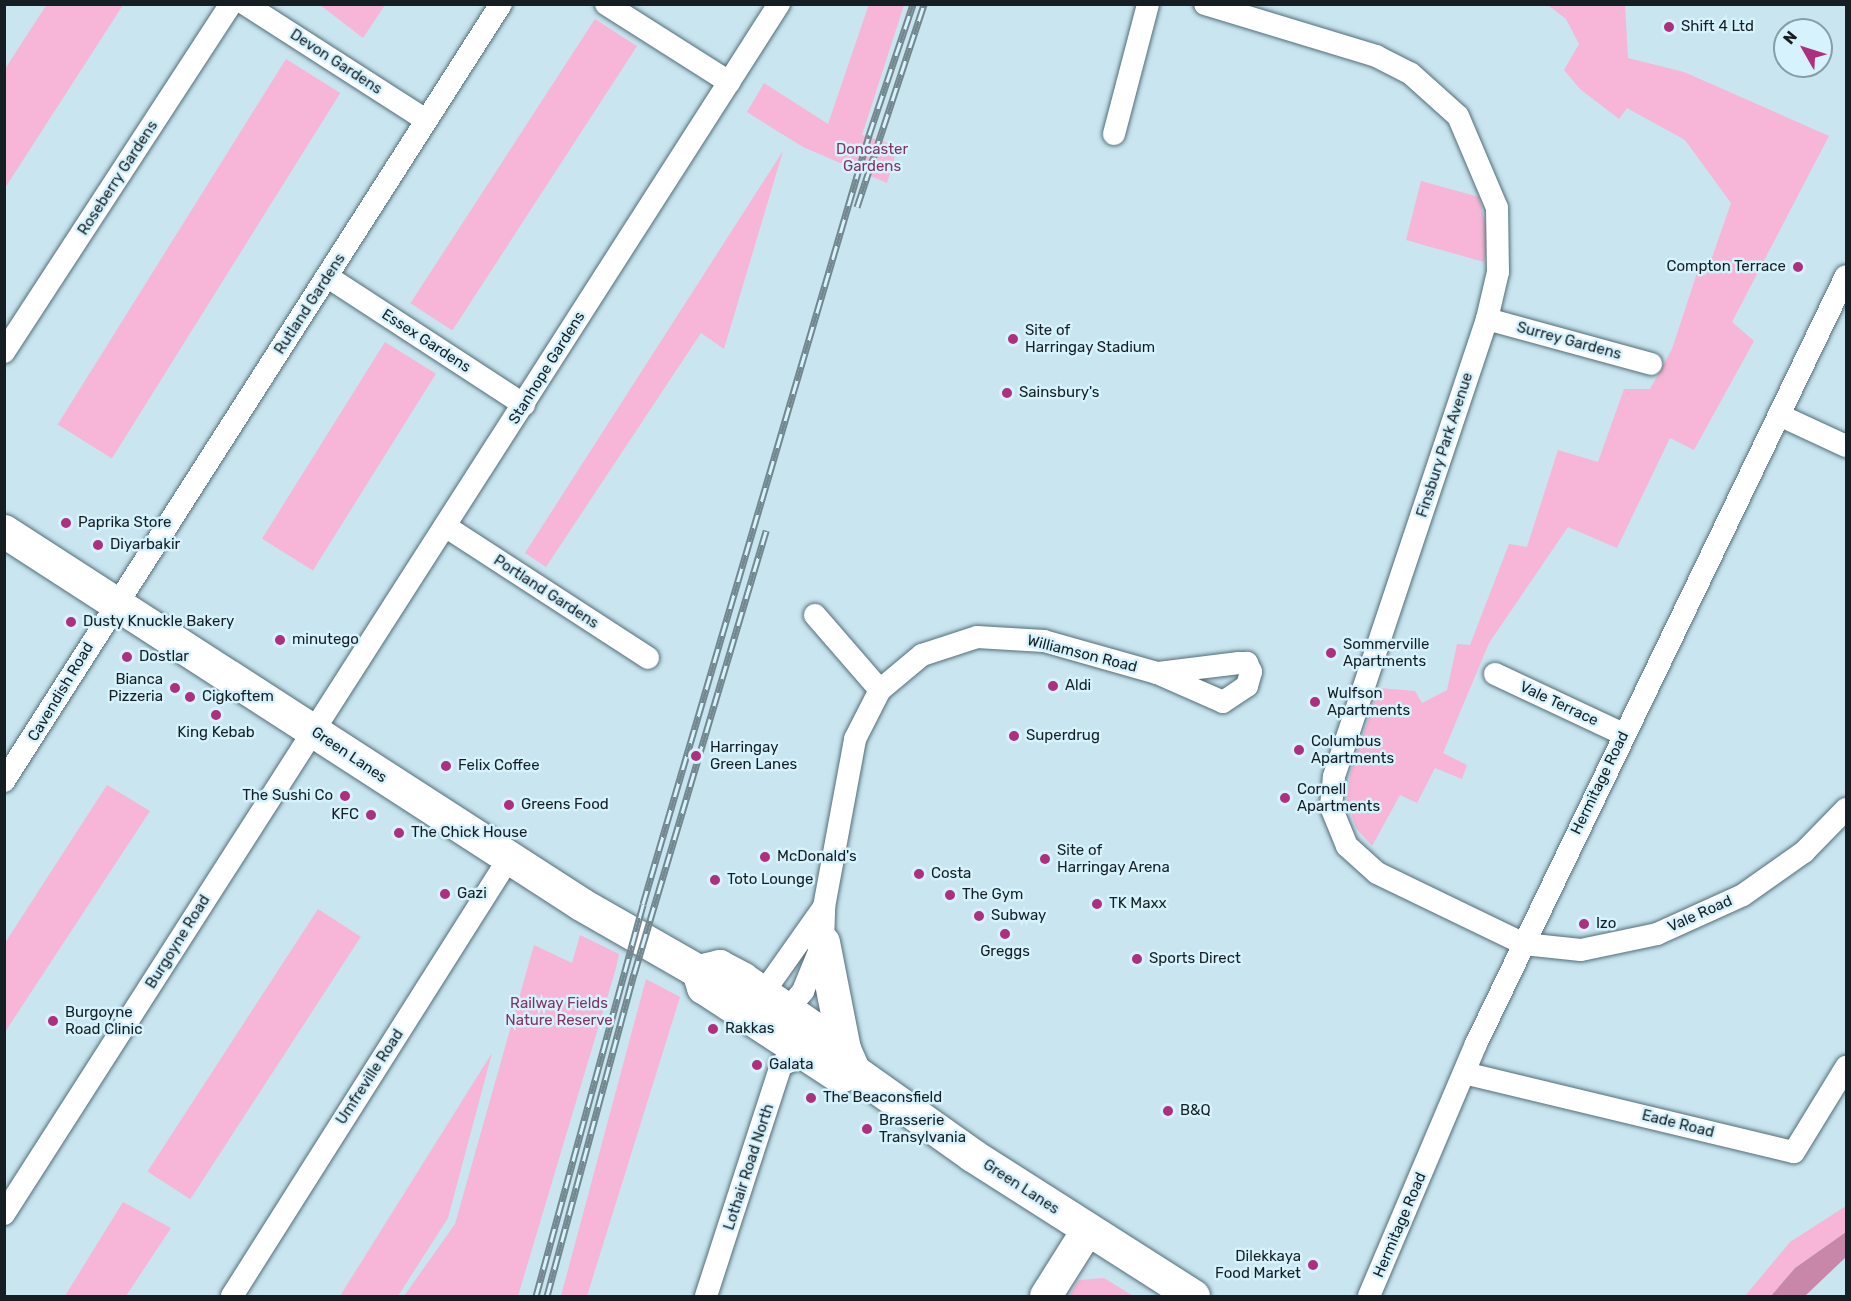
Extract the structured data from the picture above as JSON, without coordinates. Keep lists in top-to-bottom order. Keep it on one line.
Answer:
{"streets":{"main road":["Green Lanes"],"street":["Devon Gardens","Roseberry Gardens","Rutland Gardens","Essex Gardens","Surrey Gardens","Stanhope Gardens","Finsbury Park Avenue","Portland Gardens","Williamson Road","Cavendish Road","Vale Terrace","Hermitage Road","Vale Road","Burgoyne Road","Umfreville Road","Eade Road","Lothair Road North"]},"crossings":[["Devon Gardens","Rutland Gardens"],["Rutland Gardens","Essex Gardens"],["Rutland Gardens","Cavendish Road"],["Rutland Gardens","Green Lanes"],["Essex Gardens","Stanhope Gardens"],["Surrey Gardens","Finsbury Park Avenue"],["Stanhope Gardens","Portland Gardens"],["Stanhope Gardens","Green Lanes"],["Stanhope Gardens","Burgoyne Road"],["Finsbury Park Avenue","Hermitage Road"],["Finsbury Park Avenue","Vale Road"],["Williamson Road","Green Lanes"],["Cavendish Road","Green Lanes"],["Vale Terrace","Hermitage Road"],["Green Lanes","Burgoyne Road"],["Green Lanes","Umfreville Road"],["Green Lanes","Lothair Road North"],["Hermitage Road","Vale Road"],["Hermitage Road","Eade Road"]],"parks":["Doncaster Gardens","Railway Fields Nature Reserve"],"places":["Shift 4 Ltd","Compton Terrace","Site of Harringay Stadium","Sainsbury's","Paprika Store","Diyarbakir","Dusty Knuckle Bakery","minutego","Sommerville Apartments","Dostlar","Aldi","Bianca Pizzeria","Cigkoftem","Wulfson Apartments","King Kebab","Superdrug","Columbus Apartments","Harringay Green Lanes","Felix Coffee","The Sushi Co","Cornell Apartments","Greens Food","KFC","The Chick House","McDonald's","Site of Harringay Arena","Costa","Toto Lounge","Gazi","The Gym","TK Maxx","Subway","Izo","Greggs","Sports Direct","Burgoyne Road Clinic","Rakkas","Galata","The Beaconsfield","B&Q","Brasserie Transylvania","Dilekkaya Food Market"],"north":"top left"}
